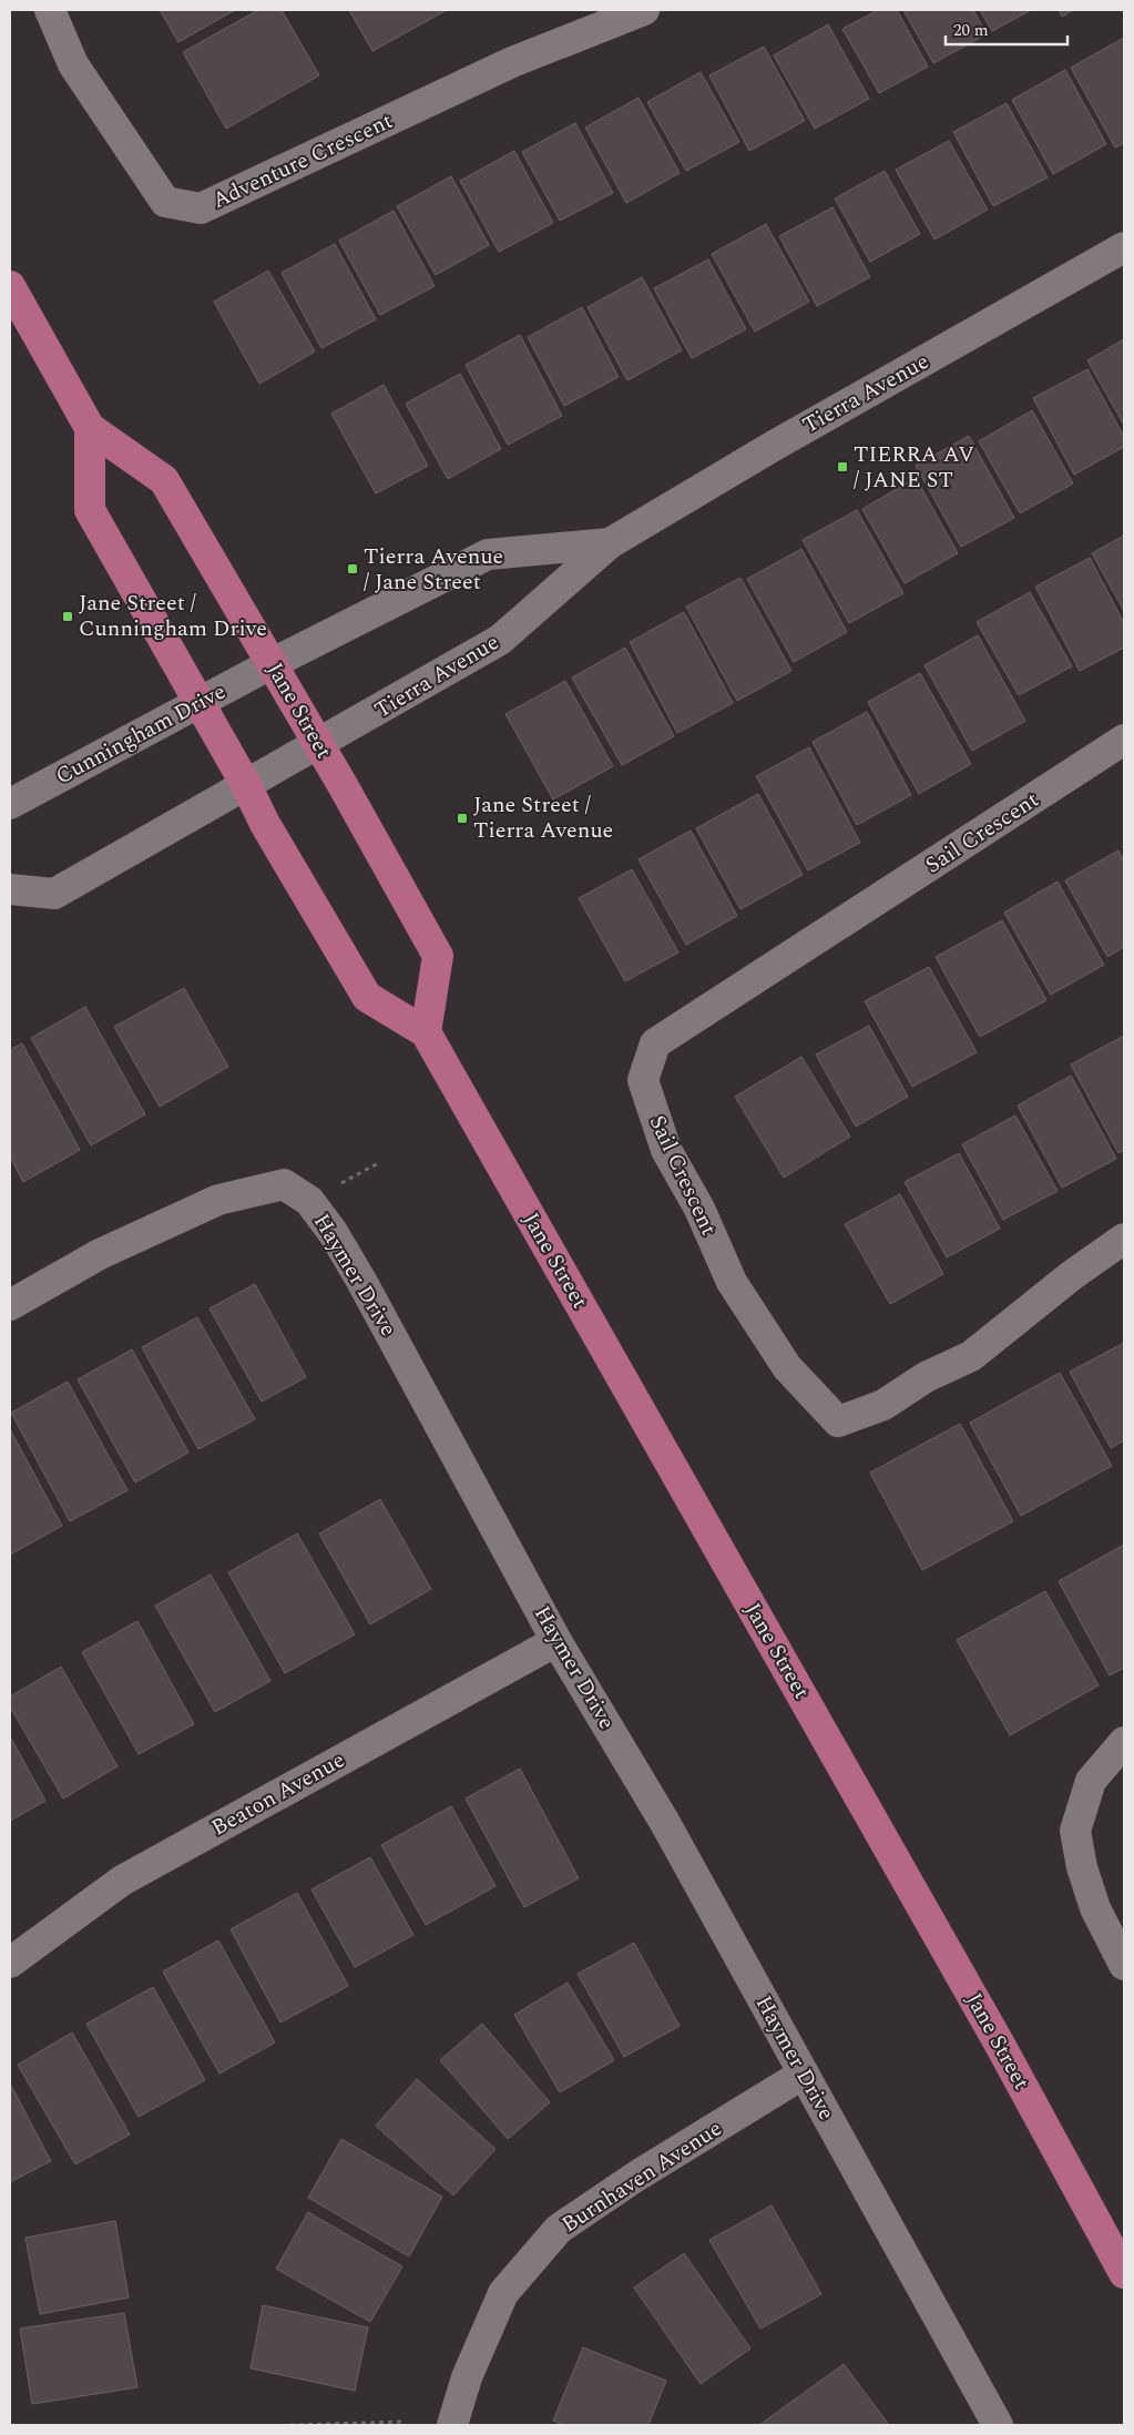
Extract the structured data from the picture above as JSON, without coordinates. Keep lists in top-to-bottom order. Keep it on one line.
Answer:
{"streets":{"main road":["Jane Street"],"street":["Adventure Crescent","Tierra Avenue","Cunningham Drive","Sail Crescent","Haymer Drive","Beaton Avenue","Burnhaven Avenue"]},"crossings":[["Tierra Avenue","Jane Street"],["Tierra Avenue","Cunningham Drive"],["Jane Street","Cunningham Drive"],["Haymer Drive","Beaton Avenue"],["Haymer Drive","Burnhaven Avenue"]],"places":{"transit":["TIERRA AV / JANE ST","Tierra Avenue / Jane Street","Jane Street / Cunningham Drive","Jane Street / Tierra Avenue"]},"scale_bar":"20 m"}
